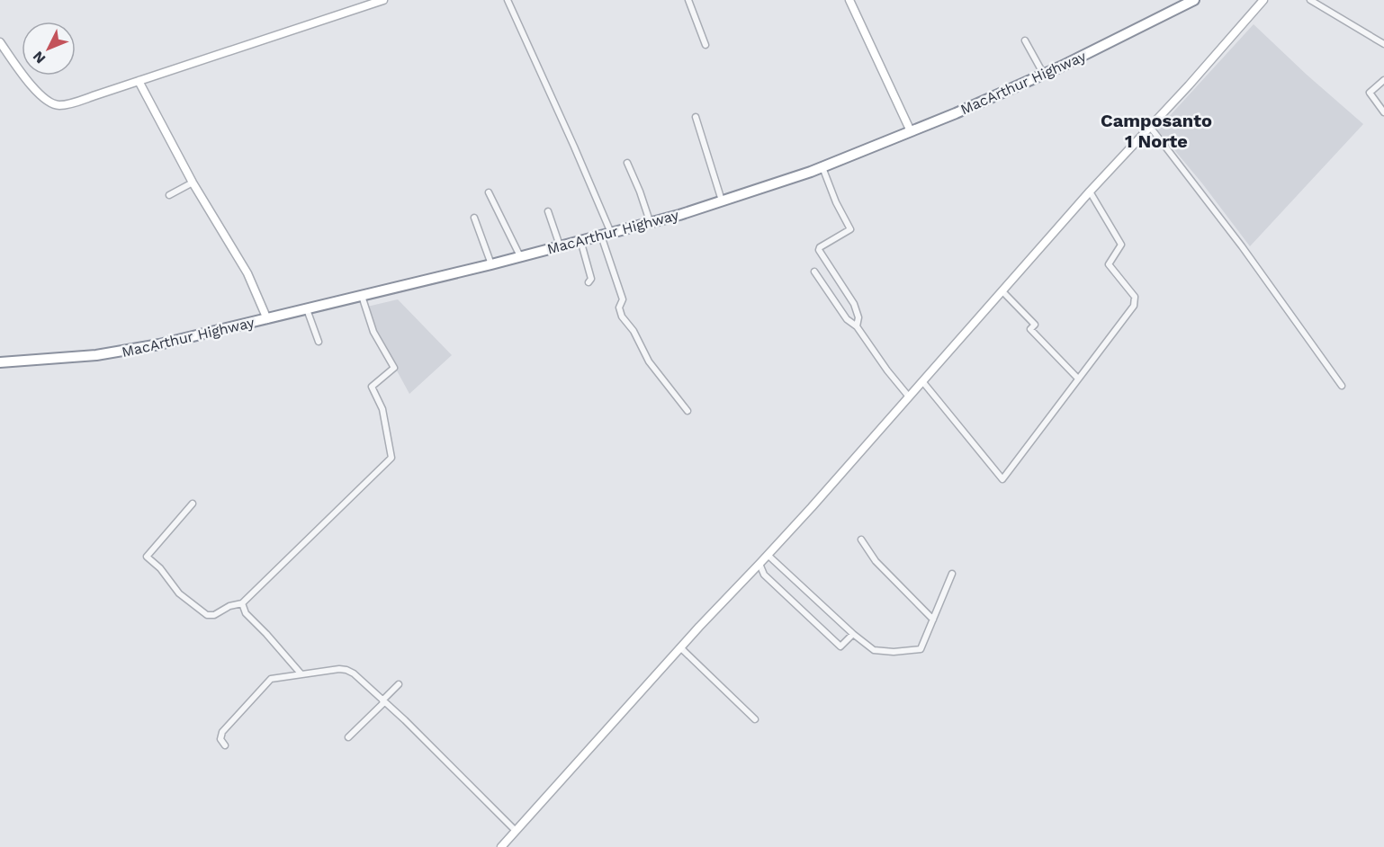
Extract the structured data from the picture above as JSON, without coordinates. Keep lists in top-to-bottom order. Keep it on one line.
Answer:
{"streets":{"highway":["MacArthur Highway"]},"districts":["Camposanto 1 Norte"],"north":"bottom left"}
